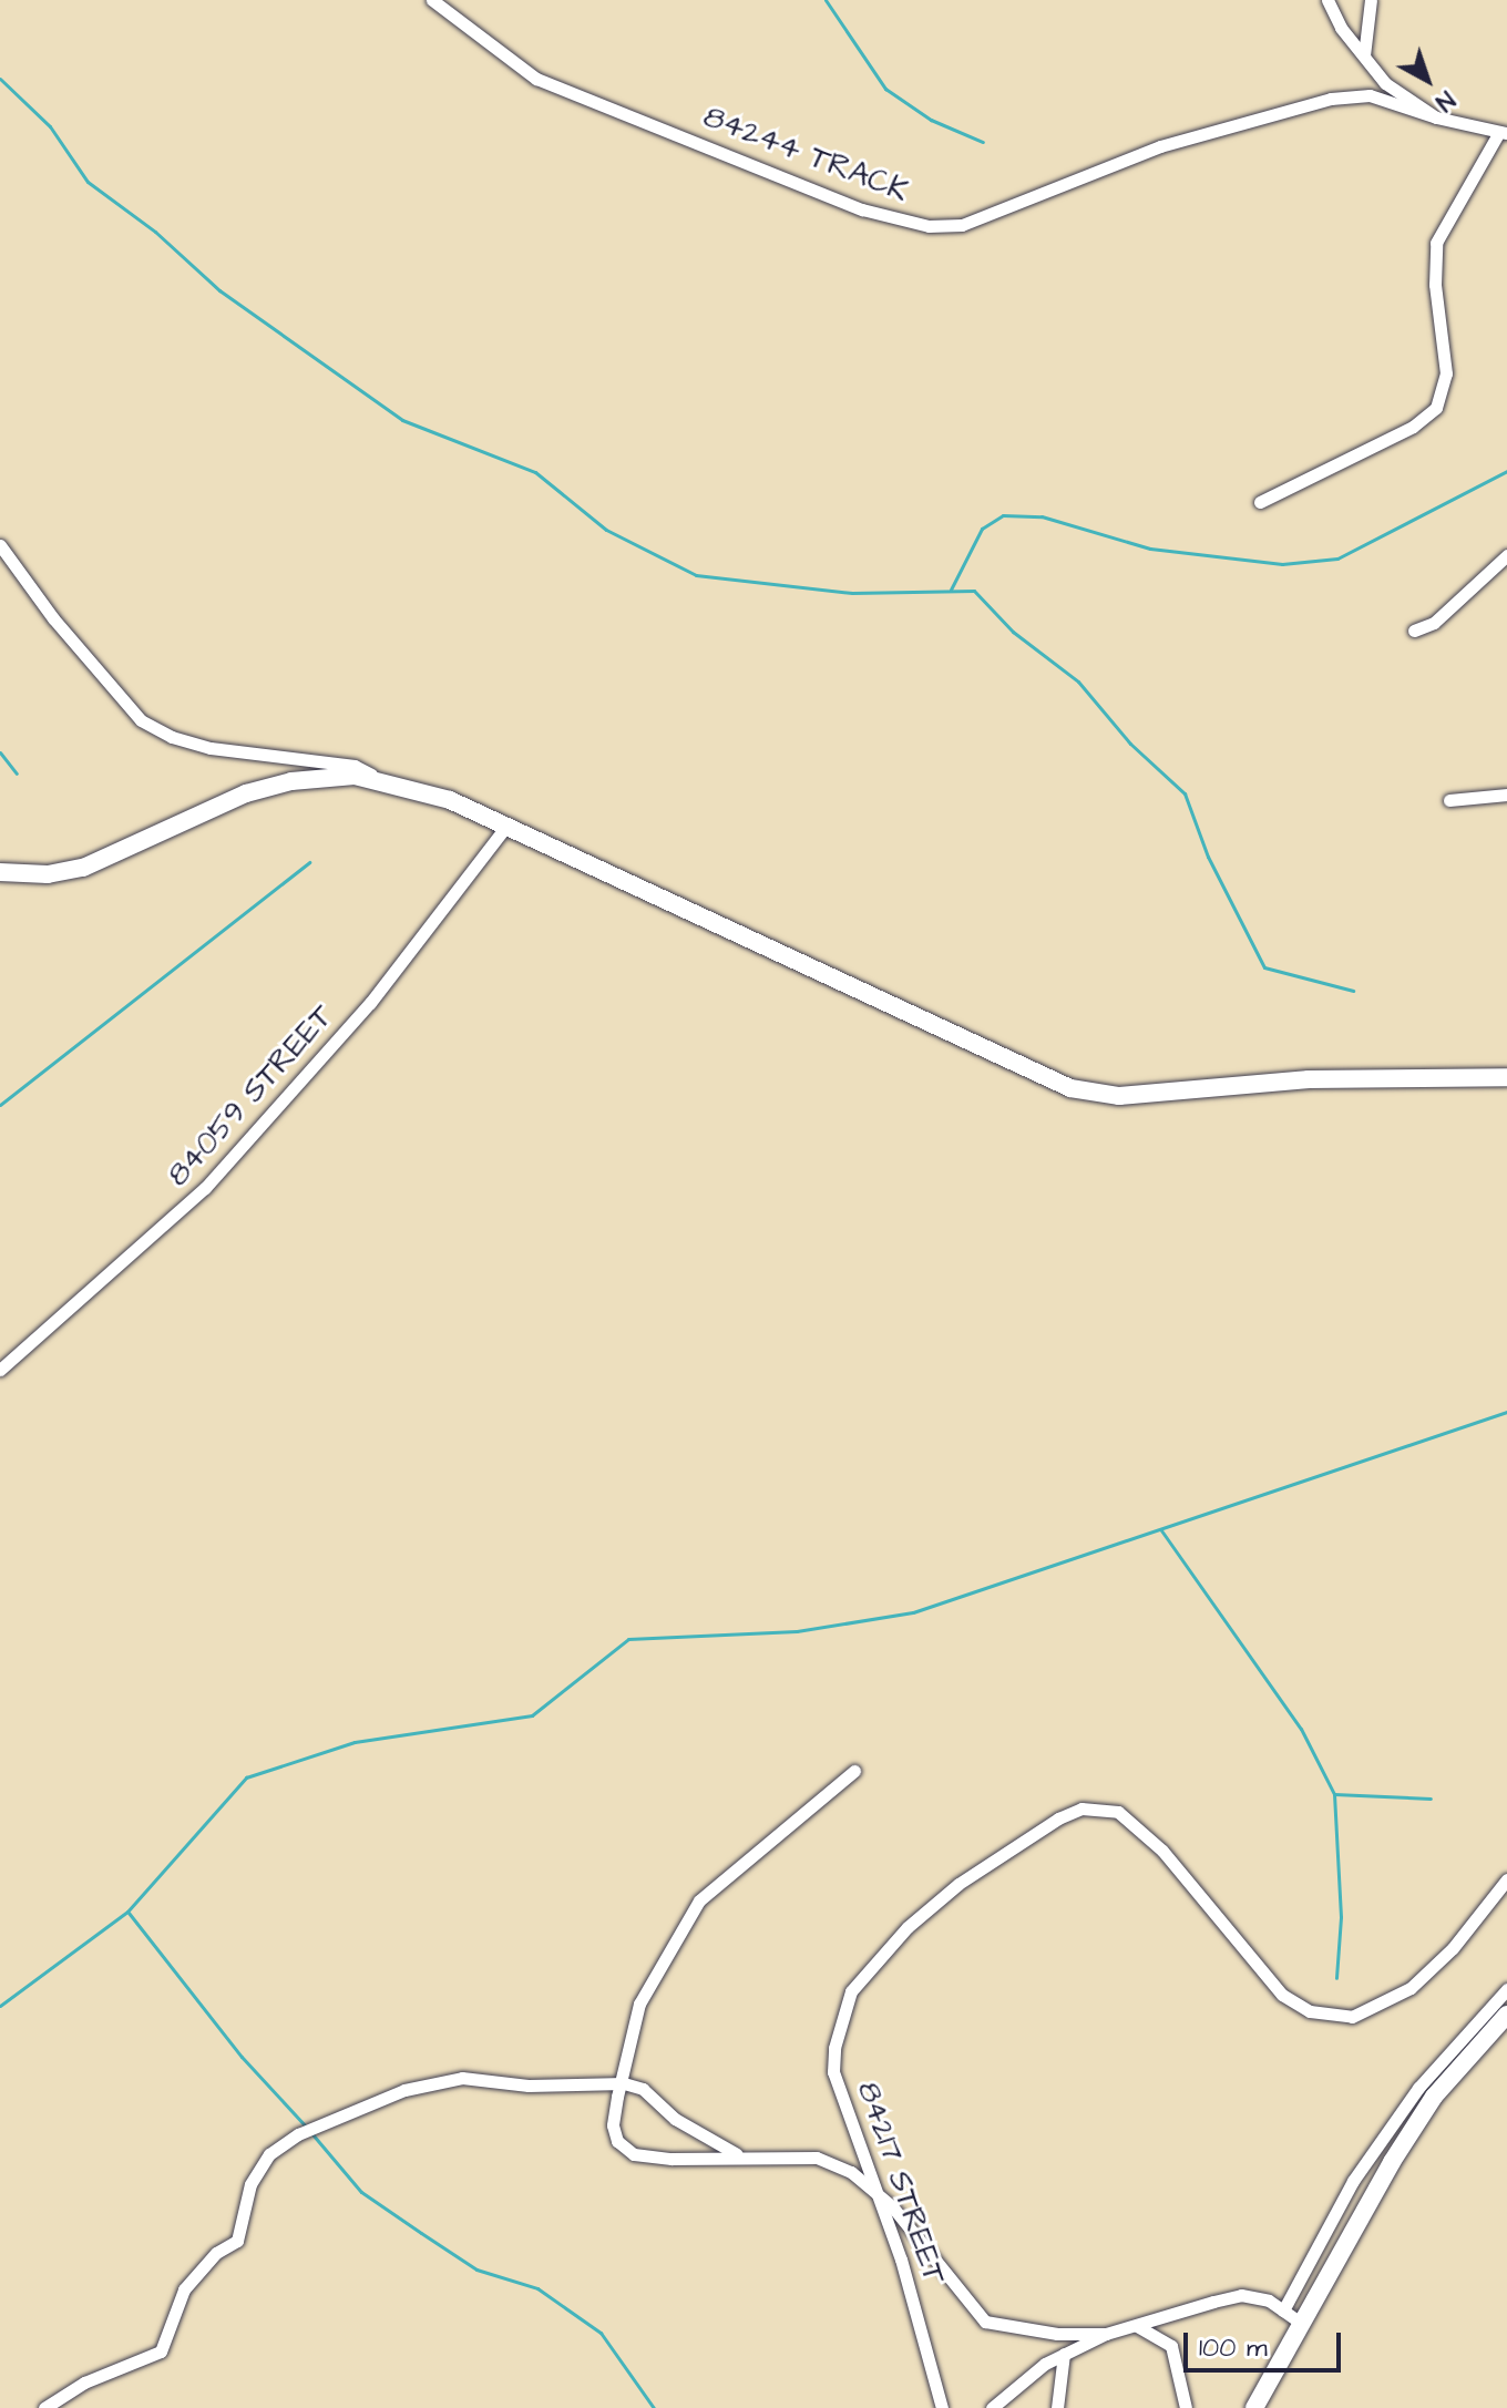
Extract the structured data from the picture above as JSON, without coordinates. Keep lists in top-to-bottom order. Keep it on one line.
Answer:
{"streets":{"street":["84244 TRACK","84059 STREET","84217 STREET"]},"scale_bar":"100 m","north":"bottom right"}
